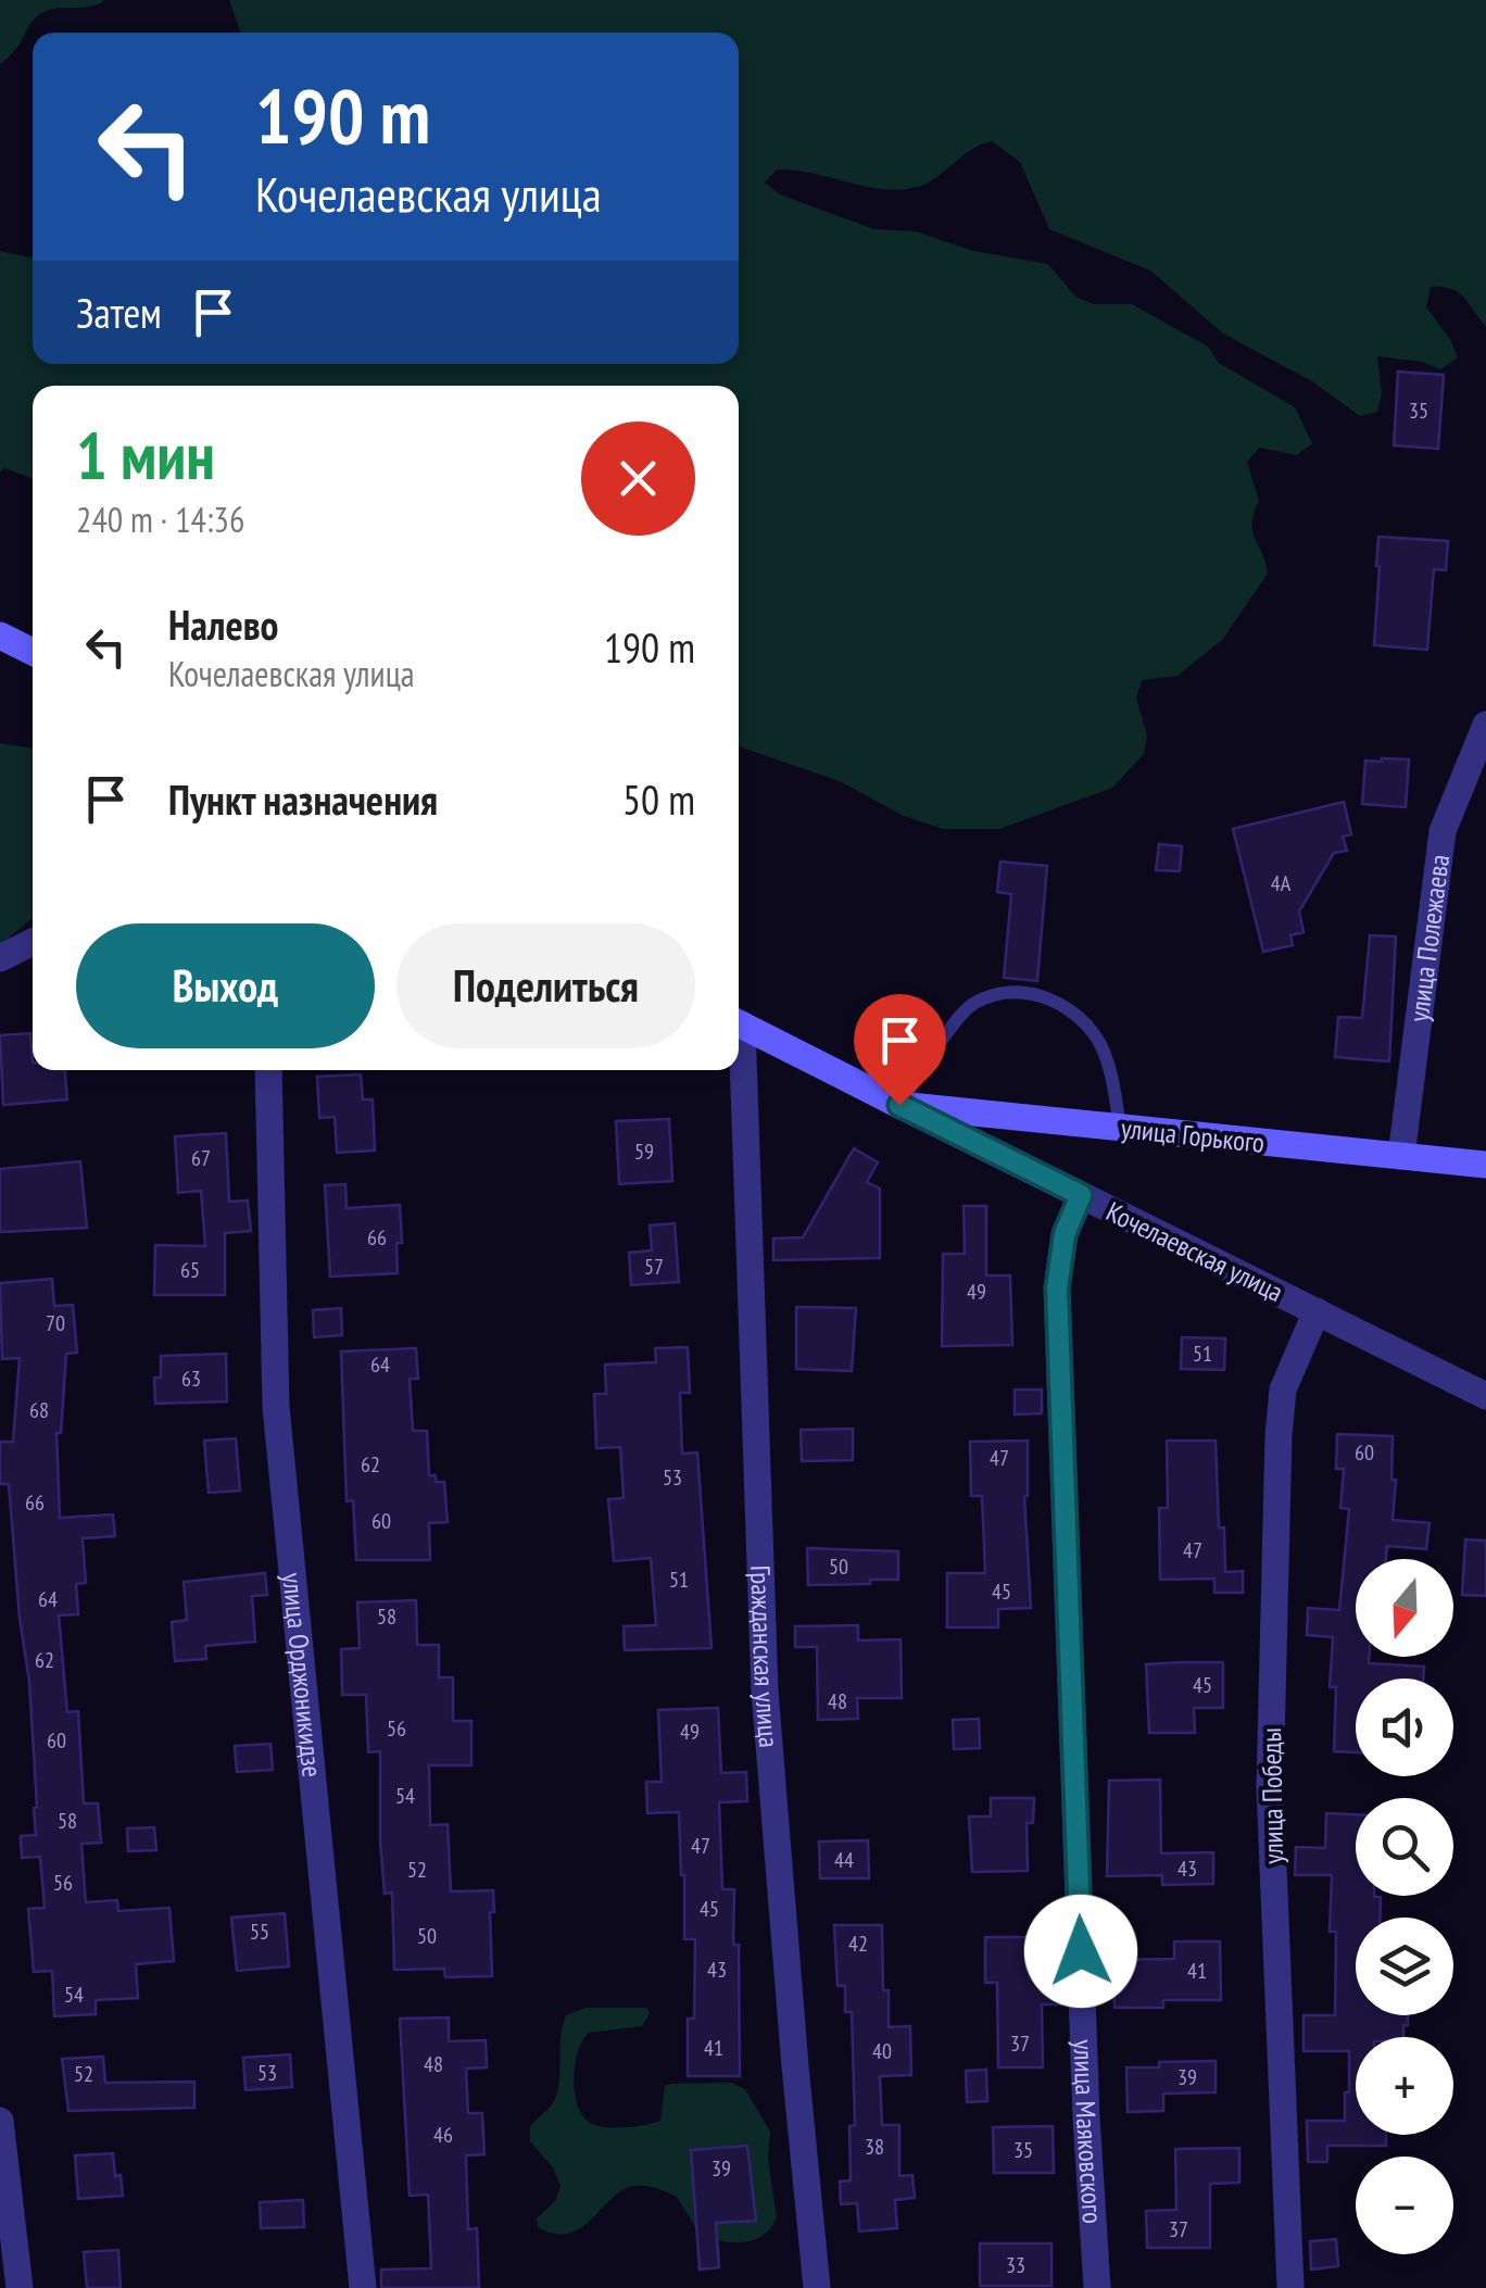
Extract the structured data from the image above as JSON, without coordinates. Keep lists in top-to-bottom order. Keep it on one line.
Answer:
{"streets":{"main road":["улица Горького","Кочелаевская улица"],"street":["улица Полежаева","Гражданская улица","улица Орджоникидзе","улица Победы","улица Маяковского"]},"crossings":[["улица Полежаева","улица Горького"],["улица Горького","Кочелаевская улица"],["Кочелаевская улица","улица Победы"],["Кочелаевская улица","улица Маяковского"]],"house_numbers":["35","4А","59","67","66","57","65","49","70","51","64","63","68","60","47","62","53","66","60","47","50","51","45","64","58","62","45","48","56","49","60","54","58","47","44","43","52","56","45","55","50","42","43","41","54","37","41","40","48","53","52","39","46","38","35","39","37","33"],"north":"bottom","page":{"turn":["190 m","Кочелаевская улица"],"then":"Затем","heading":["1 мин","240 m · 14:36"],"list":[{"name":"Налево","note":"Кочелаевская улица","value":"190 m"},{"name":"Пункт назначения","value":"50 m"}],"buttons":["Выход","Поделиться"],"map_buttons":["+","−"]}}
